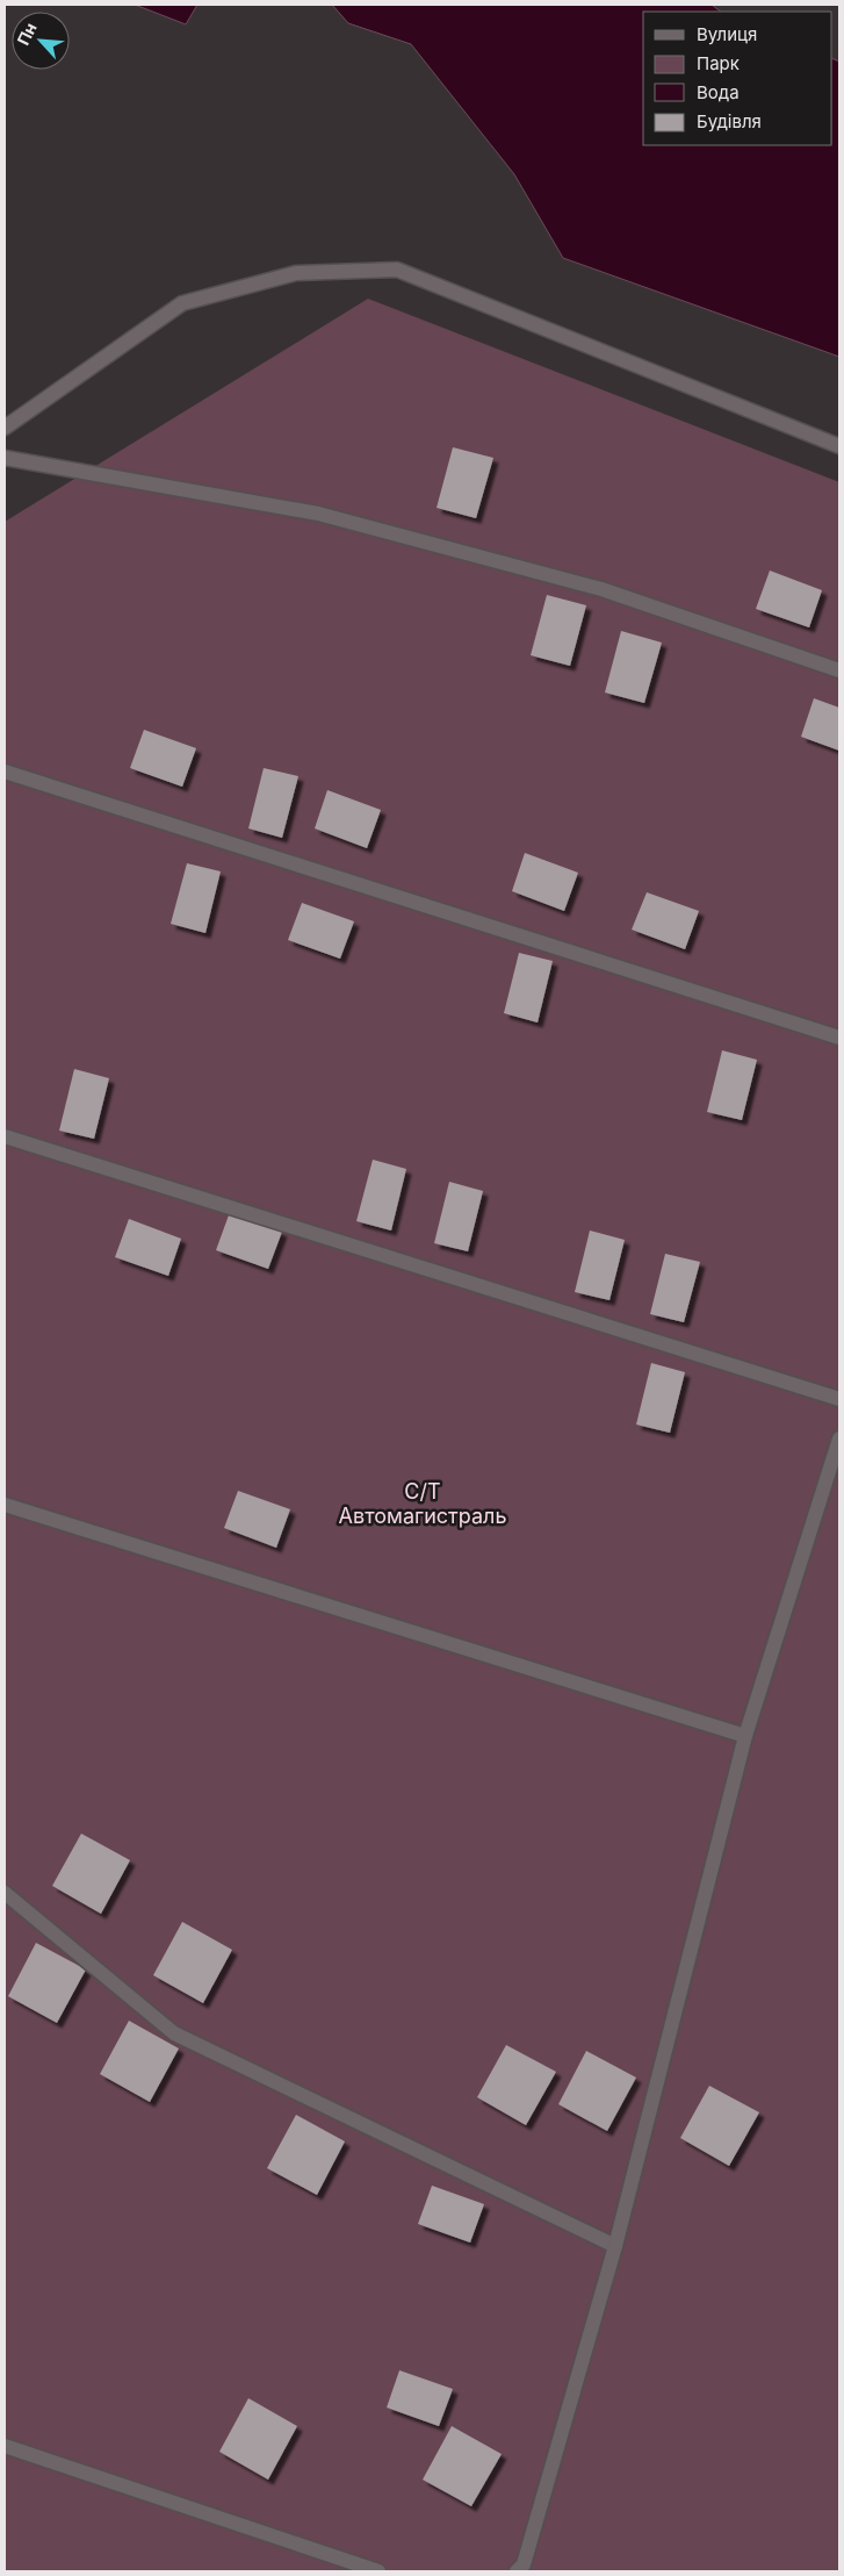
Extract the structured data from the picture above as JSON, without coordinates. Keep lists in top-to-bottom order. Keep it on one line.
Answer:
{"parks":["С/Т Автомагистраль"],"legend":["Вулиця","Парк","Вода","Будівля"],"north":"top left"}
